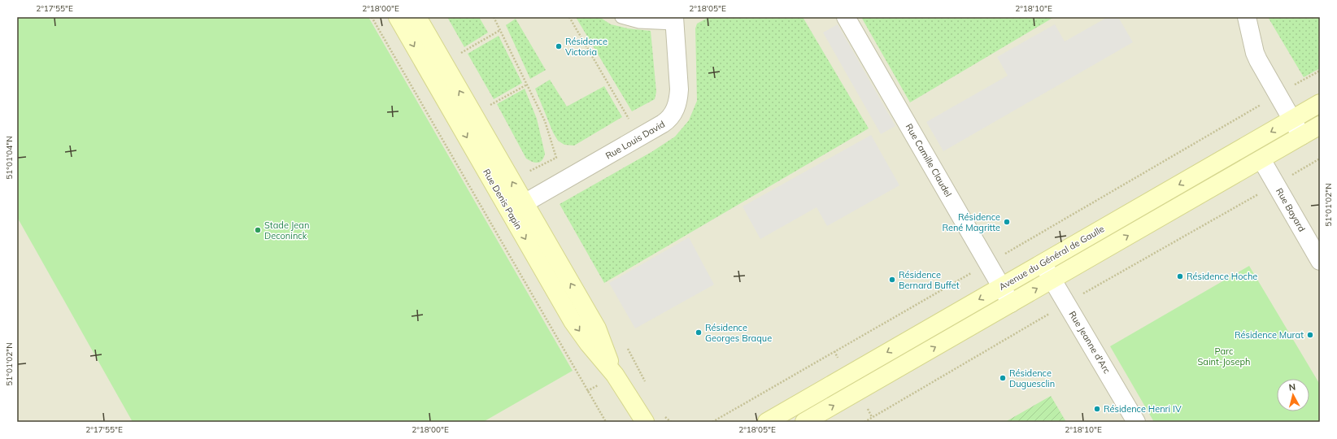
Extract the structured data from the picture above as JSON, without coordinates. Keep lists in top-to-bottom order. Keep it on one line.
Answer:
{"streets":{"street":["Rue Louis David","Rue Camille Claudel","Rue Denis Papin","Rue Bayard","Avenue du Général de Gaulle","Rue Jeanne d'Arc"]},"crossings":[["Rue Louis David","Rue Denis Papin"],["Rue Camille Claudel","Avenue du Général de Gaulle"],["Avenue du Général de Gaulle","Rue Jeanne d'Arc"]],"parks":["Parc Saint-Joseph"],"places":["Résidence Victoria","Résidence René Magritte","Stade Jean Deconinck","Résidence Hoche","Résidence Bernard Buffet","Résidence Georges Braque","Résidence Murat","Résidence Duguesclin","Résidence Henri IV"],"north":"top","coordinates":["2°17'55\"E","2°18'00\"E","2°18'05\"E","2°18'10\"E","51°01'04\"N","51°01'02\"N"]}
